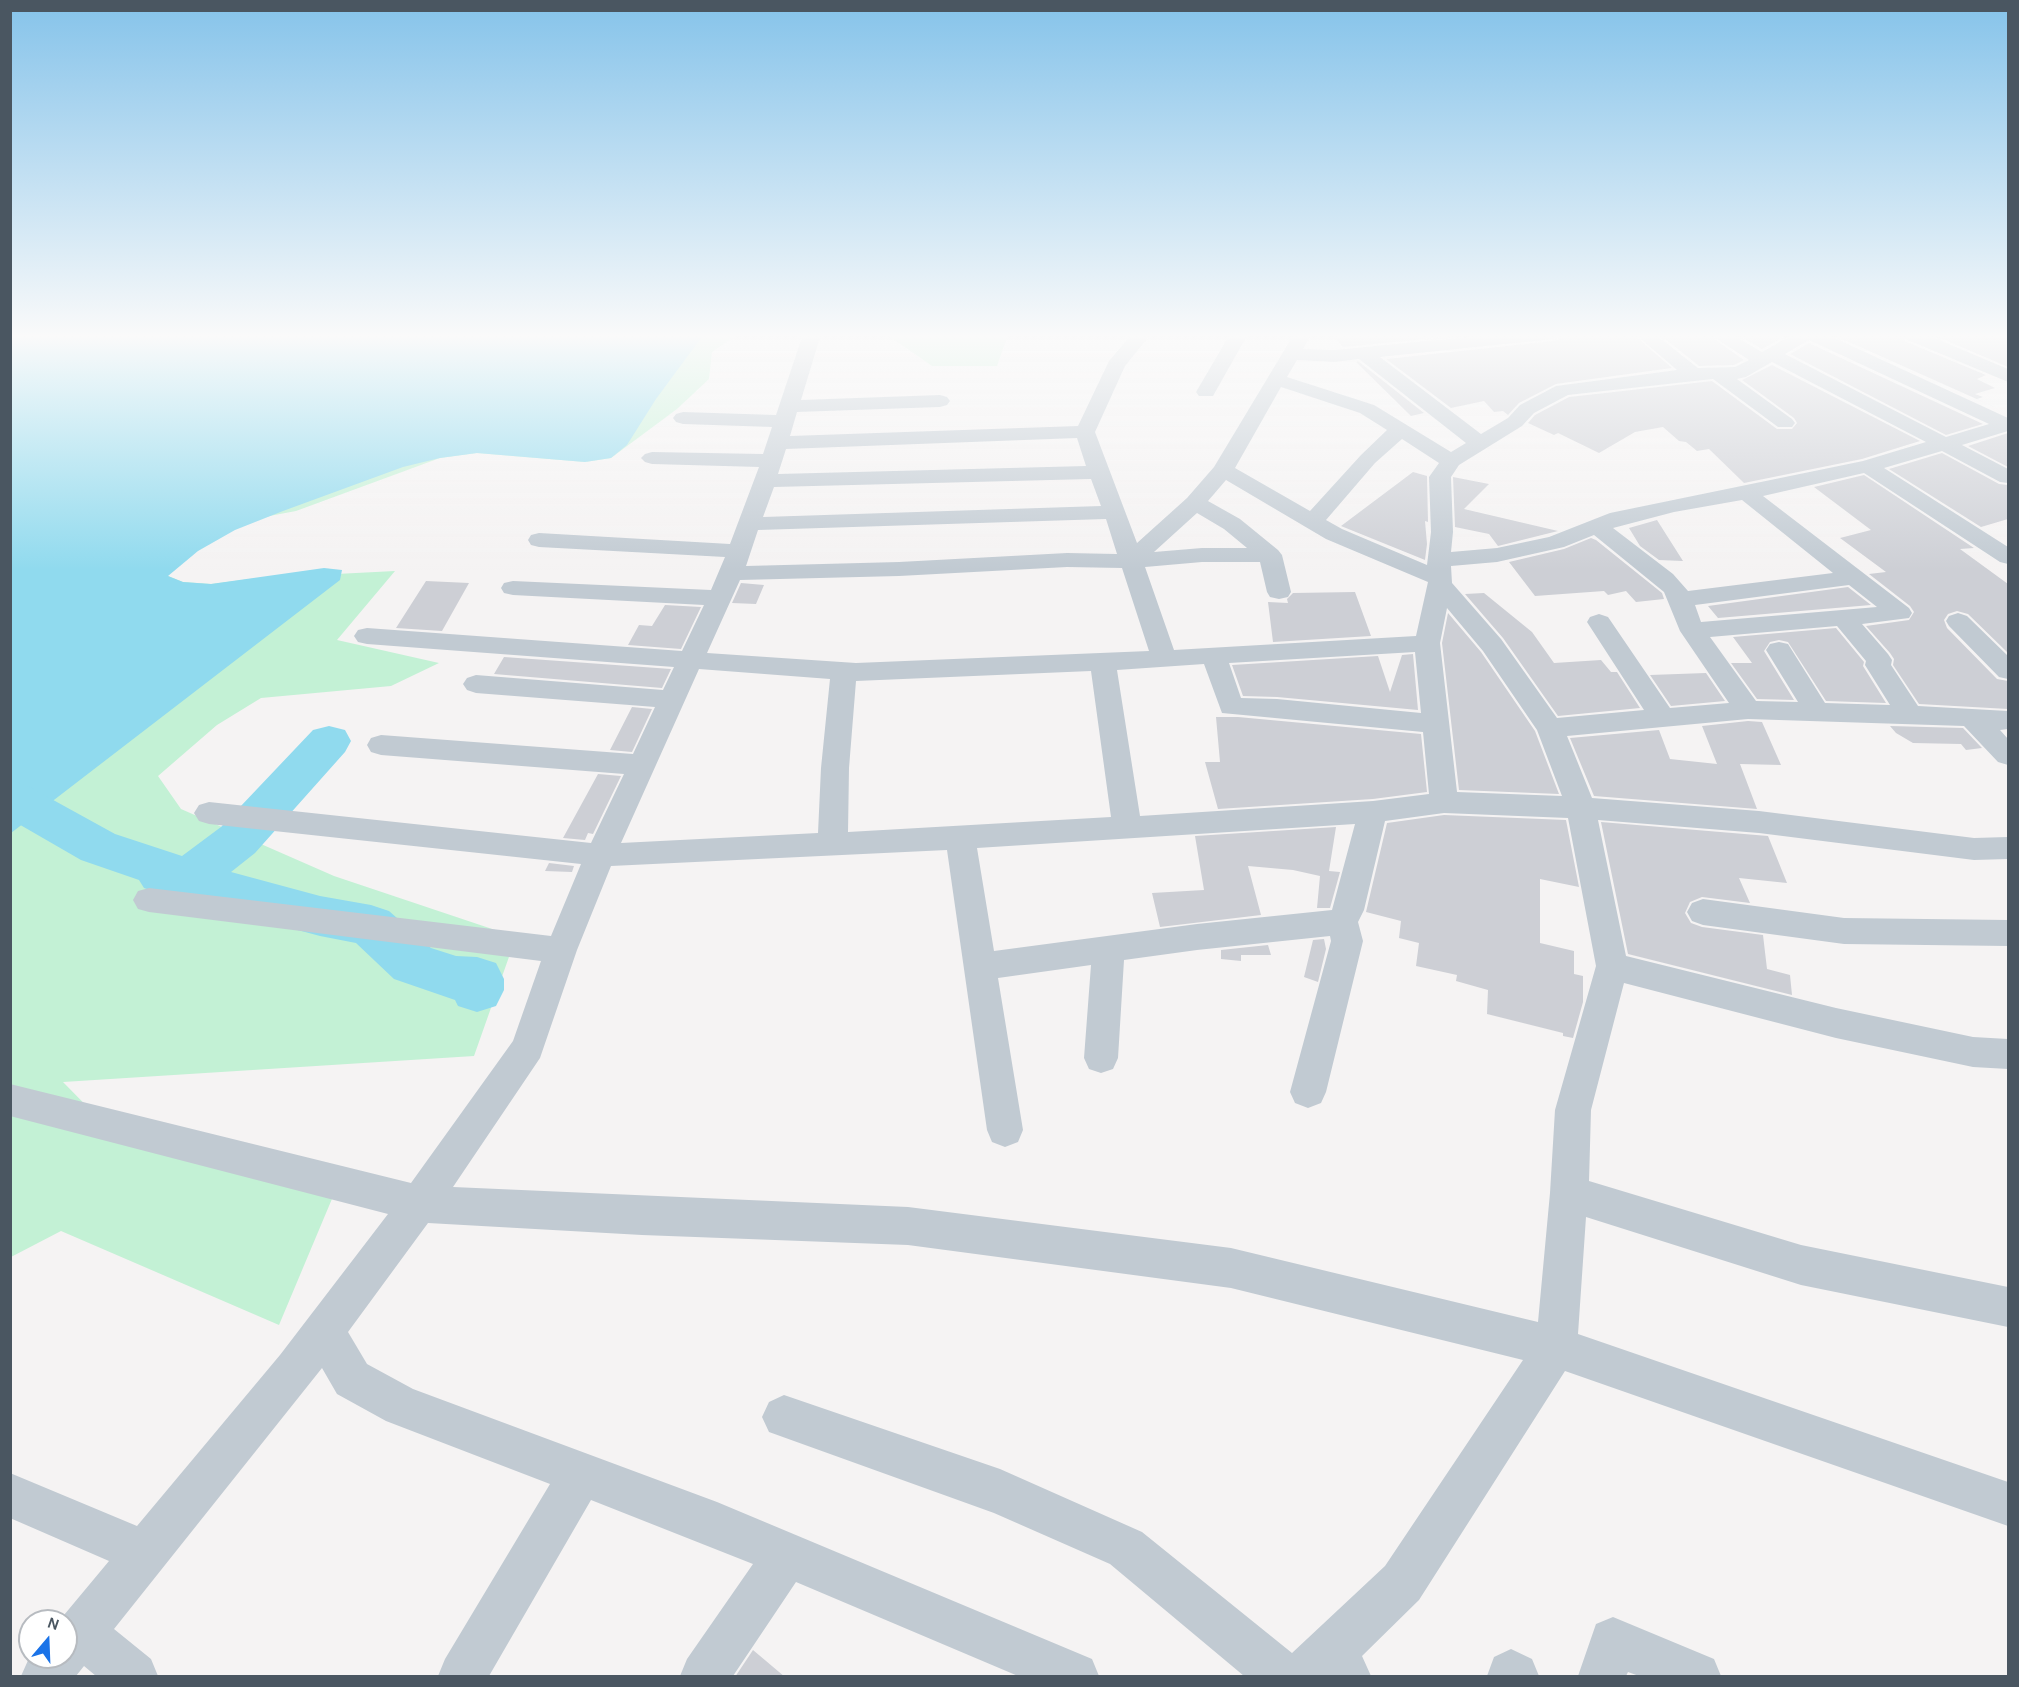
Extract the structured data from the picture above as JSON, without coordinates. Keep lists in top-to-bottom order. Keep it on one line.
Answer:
{"north":"top"}
